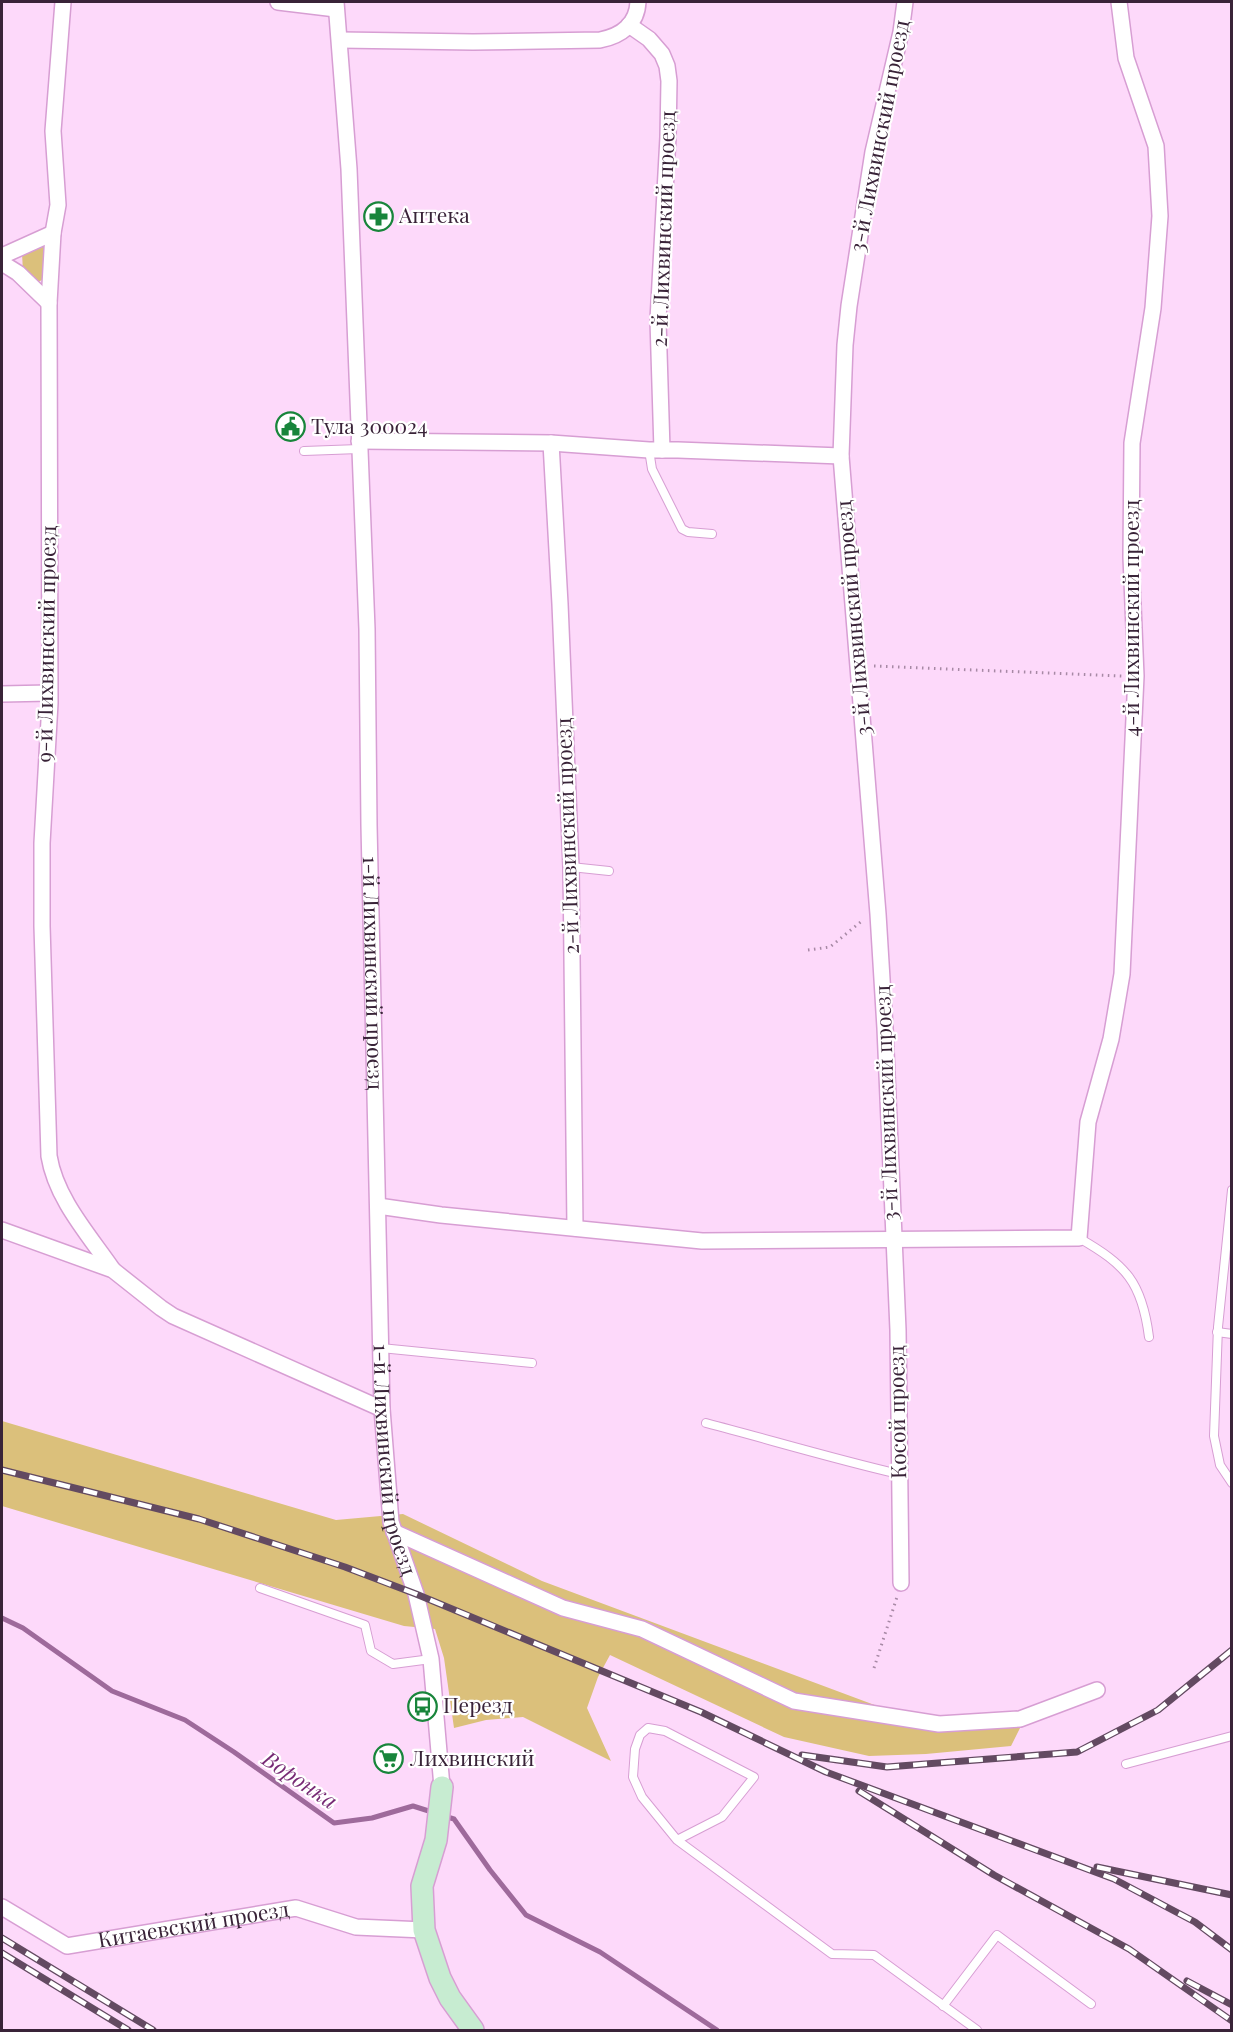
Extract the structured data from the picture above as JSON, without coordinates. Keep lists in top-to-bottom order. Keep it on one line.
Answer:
{"streets":{"street":["3-й Лихвинский проезд","2-й Лихвинский проезд","4-й Лихвинский проезд","9-й Лихвинский проезд","1-й Лихвинский проезд","Косой проезд","Китаевский проезд"]},"crossings":[["3-й Лихвинский проезд","Косой проезд"],["1-й Лихвинский проезд","Китаевский проезд"]],"water":["Воронка"],"places":{"pharmacy":["Аптека"],"public building":["Тула 300024"],"bus stop":["Перезд"],"supermarket":["Лихвинский"]}}
